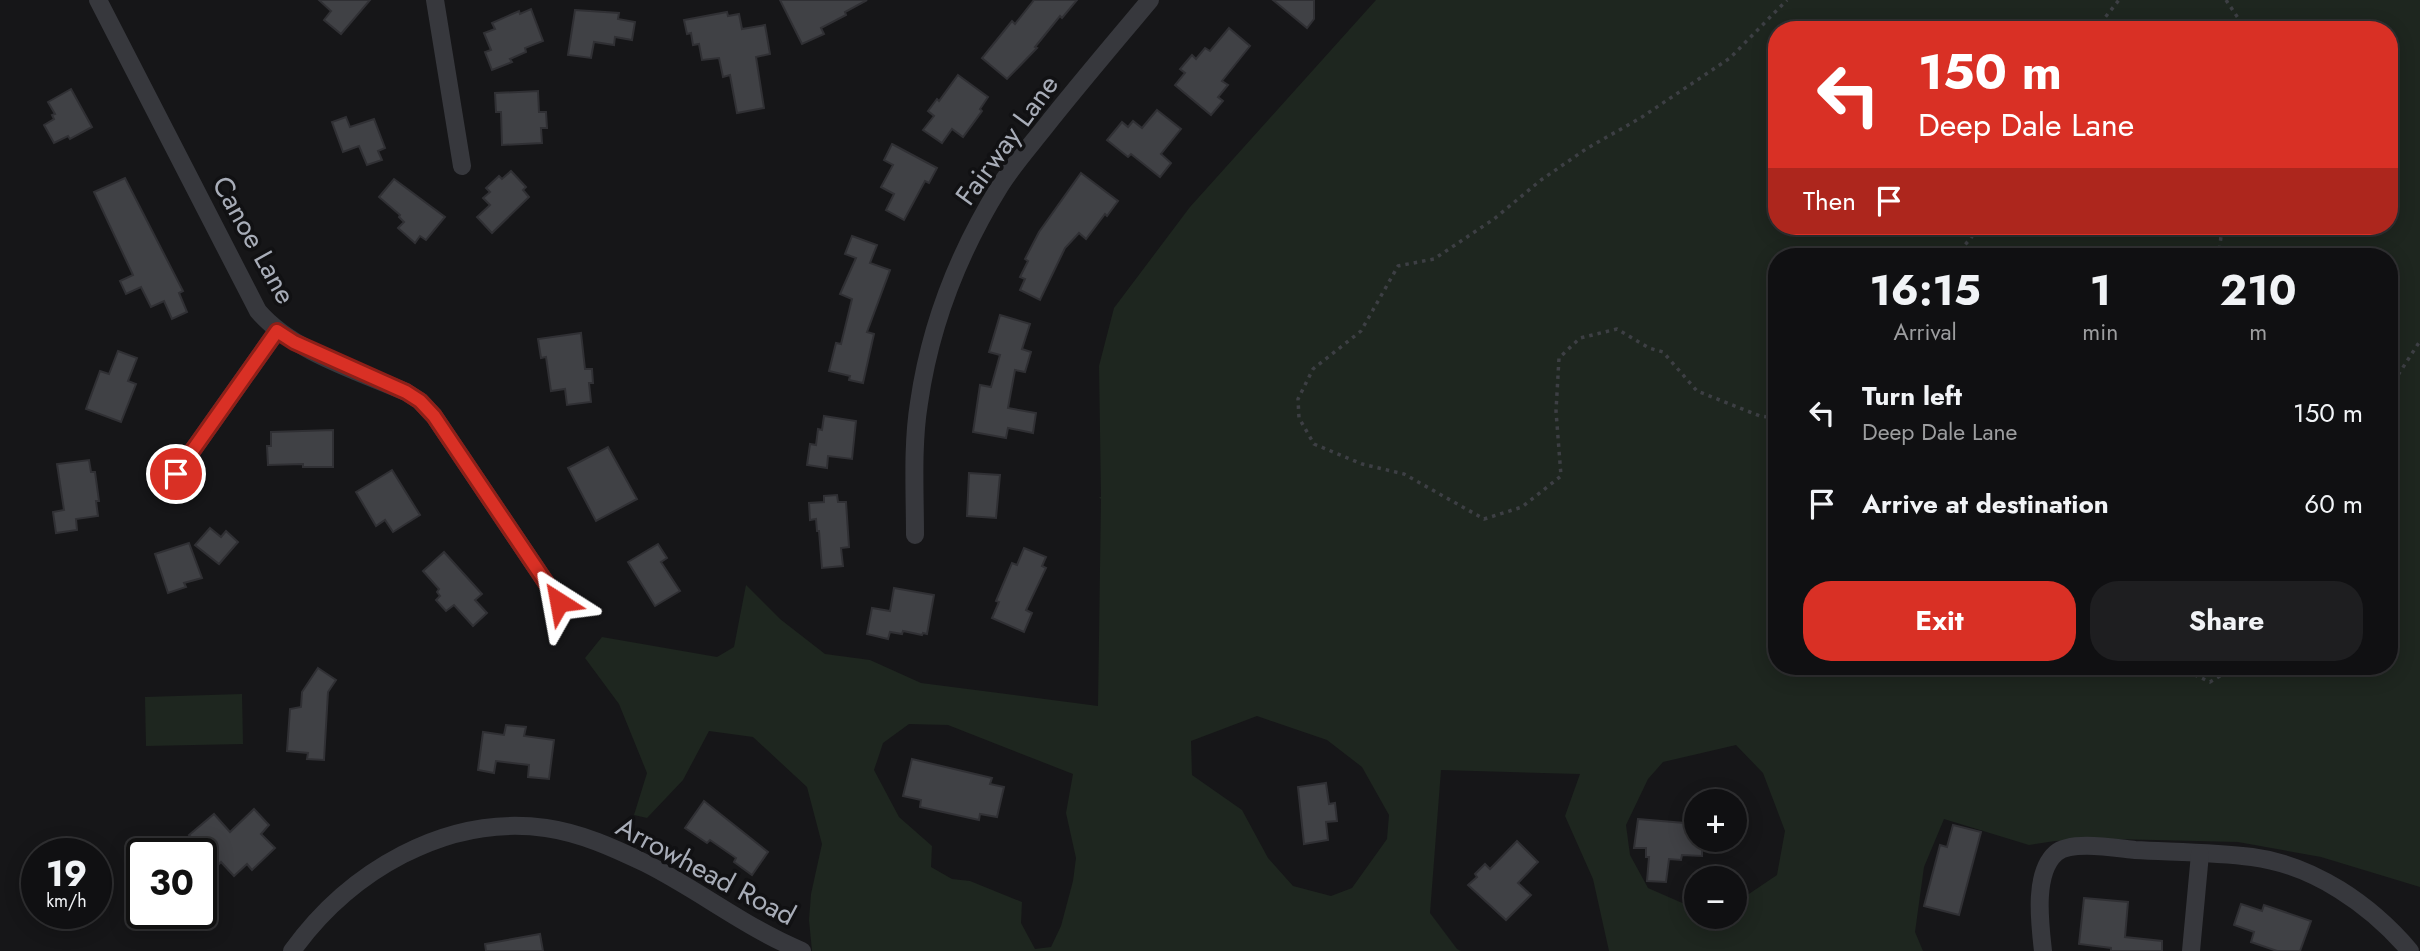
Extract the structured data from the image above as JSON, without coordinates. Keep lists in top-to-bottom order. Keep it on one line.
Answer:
{"streets":{"street":["Fairway Lane","Canoe Lane","Arrowhead Road"]},"page":{"turn":["150 m","Deep Dale Lane"],"then":"Then","eta":["16:15","Arrival","1","min","210","m"],"list":[{"name":"Turn left","note":"Deep Dale Lane","value":"150 m"},{"name":"Arrive at destination","value":"60 m"}],"buttons":["Exit","Share"],"map_buttons":["+","−"],"speed":"19 km/h","limit":"30"}}
